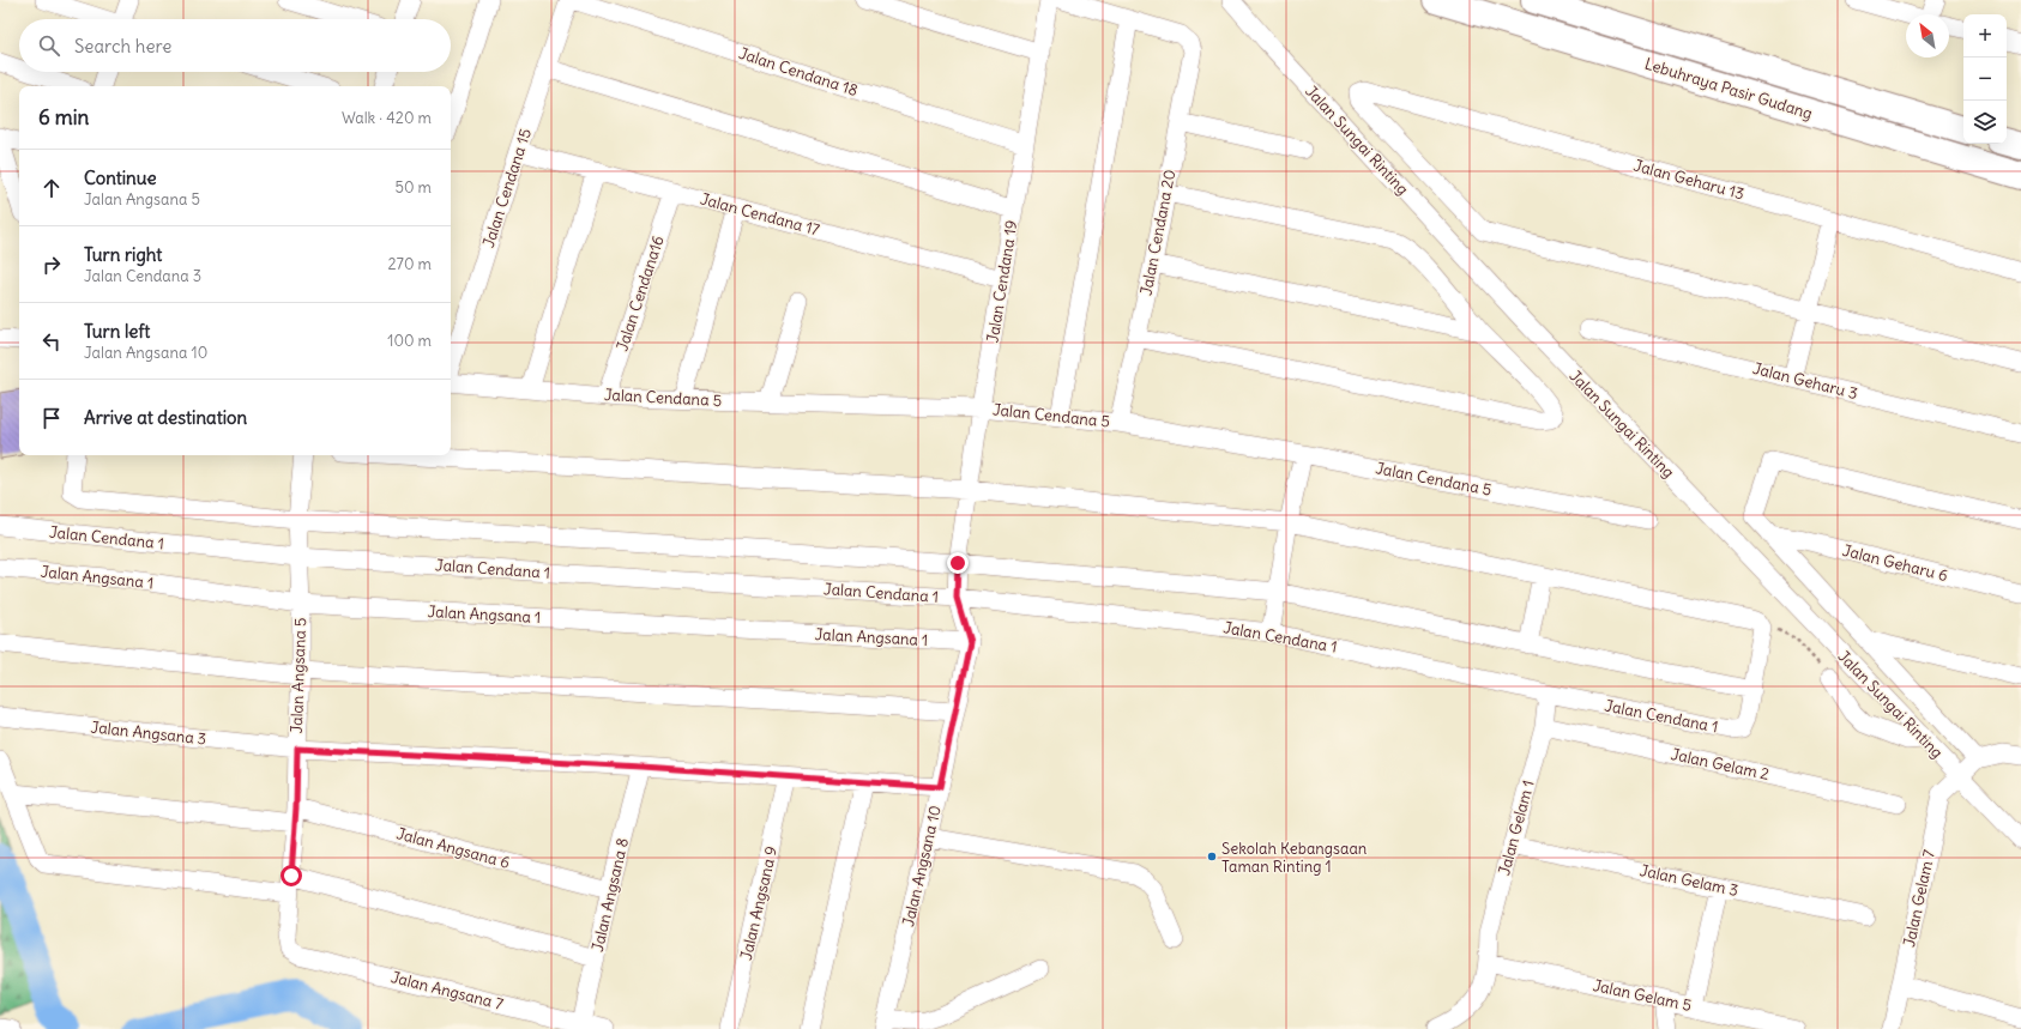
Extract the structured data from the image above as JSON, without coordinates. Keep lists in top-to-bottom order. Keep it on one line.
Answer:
{"streets":{"highway":["Lebuhraya Pasir Gudang"],"street":["Jalan Cendana 18","Jalan Sungai Rinting","Jalan Geharu 13","Jalan Cendana 15","Jalan Cendana 17","Jalan Cendana 20","Jalan Cendana 19","Jalan Cendana16","Jalan Geharu 3","Jalan Cendana 5","Jalan Cendana 1","Jalan Geharu 6","Jalan Angsana 1","Jalan Angsana 5","Jalan Angsana 3","Jalan Gelam 2","Jalan Gelam 1","Jalan Angsana 6","Jalan Angsana 10","Jalan Gelam 3","Jalan Angsana 8","Jalan Gelam 7","Jalan Angsana 9","Jalan Angsana 7","Jalan Gelam 5"]},"crossings":[["Jalan Cendana 18","Jalan Cendana 15"],["Jalan Cendana 18","Jalan Cendana 19"],["Jalan Sungai Rinting","Jalan Gelam 7"],["Jalan Cendana 15","Jalan Cendana 17"],["Jalan Cendana 17","Jalan Cendana 19"],["Jalan Cendana 17","Jalan Cendana16"],["Jalan Cendana 20","Jalan Cendana 5"],["Jalan Cendana 19","Jalan Cendana 5"],["Jalan Cendana 19","Jalan Angsana 10"],["Jalan Cendana16","Jalan Cendana 5"],["Jalan Cendana 1","Jalan Angsana 5"],["Jalan Cendana 1","Jalan Gelam 1"],["Jalan Cendana 1","Jalan Angsana 10"],["Jalan Angsana 1","Jalan Angsana 5"],["Jalan Angsana 1","Jalan Angsana 10"],["Jalan Angsana 5","Jalan Angsana 3"],["Jalan Angsana 5","Jalan Angsana 6"],["Jalan Angsana 5","Jalan Angsana 7"],["Jalan Angsana 3","Jalan Angsana 10"],["Jalan Angsana 3","Jalan Angsana 8"],["Jalan Angsana 3","Jalan Angsana 9"],["Jalan Gelam 2","Jalan Gelam 1"],["Jalan Gelam 1","Jalan Gelam 3"],["Jalan Gelam 1","Jalan Gelam 5"],["Jalan Angsana 6","Jalan Angsana 8"],["Jalan Angsana 8","Jalan Angsana 7"]],"places":["Sekolah Kebangsaan Taman Rinting 1"],"north":"top left","page":{"map_buttons":["+","−"],"search":"Search here","heading":["6 min","Walk · 420 m"],"list":[["Continue","Jalan Angsana 5","50 m"],["Turn right","Jalan Cendana 3","270 m"],["Turn left","Jalan Angsana 10","100 m"],"Arrive at destination"]}}
